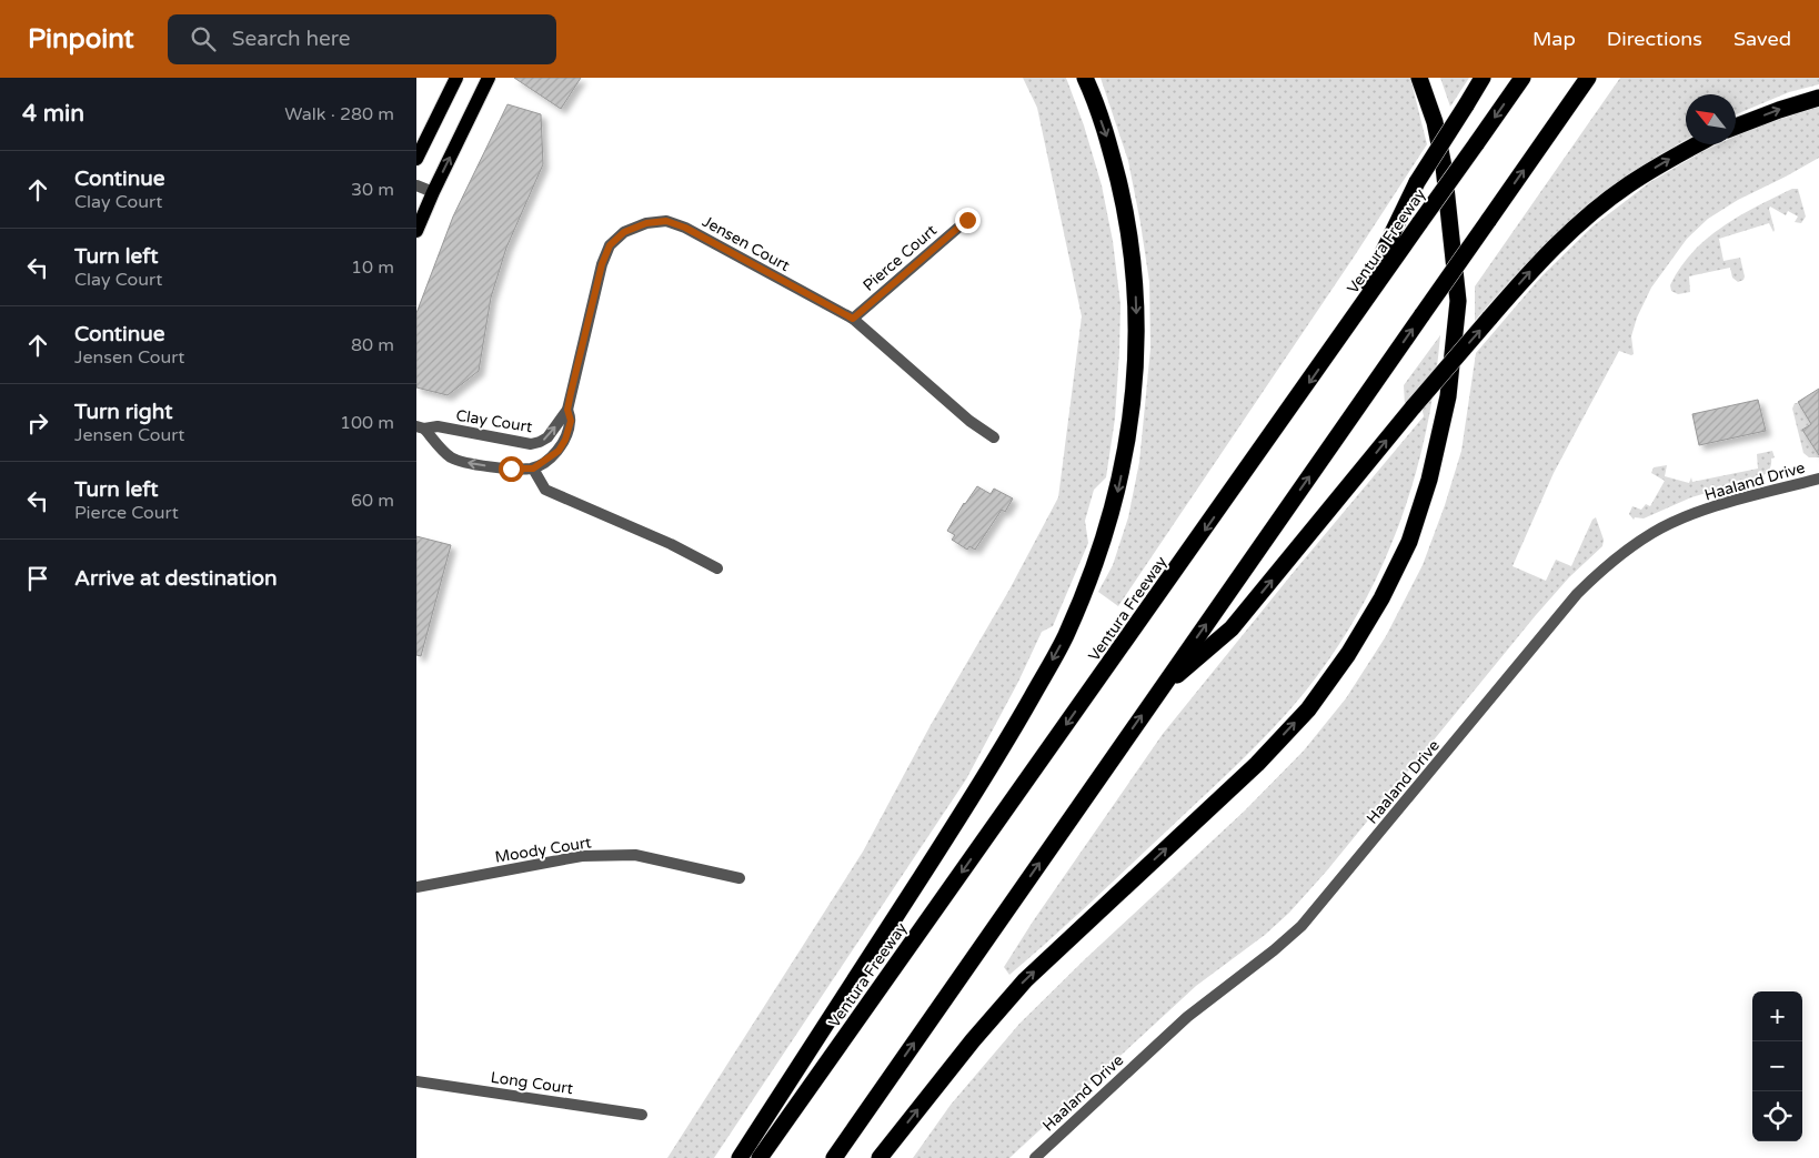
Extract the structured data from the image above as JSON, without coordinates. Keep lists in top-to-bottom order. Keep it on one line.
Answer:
{"streets":{"highway":["Ventura Freeway"],"street":["Jensen Court","Pierce Court","Clay Court","Haaland Drive","Moody Court","Long Court"]},"crossings":[["Jensen Court","Pierce Court"],["Jensen Court","Clay Court"]],"north":"top left","page":{"header":"Pinpoint","search":"Search here","nav":["Map","Directions","Saved"],"heading":["4 min","Walk · 280 m"],"list":[["Continue","Clay Court","30 m"],["Turn left","Clay Court","10 m"],["Continue","Jensen Court","80 m"],["Turn right","Jensen Court","100 m"],["Turn left","Pierce Court","60 m"],"Arrive at destination"],"map_buttons":["+","−"]}}
